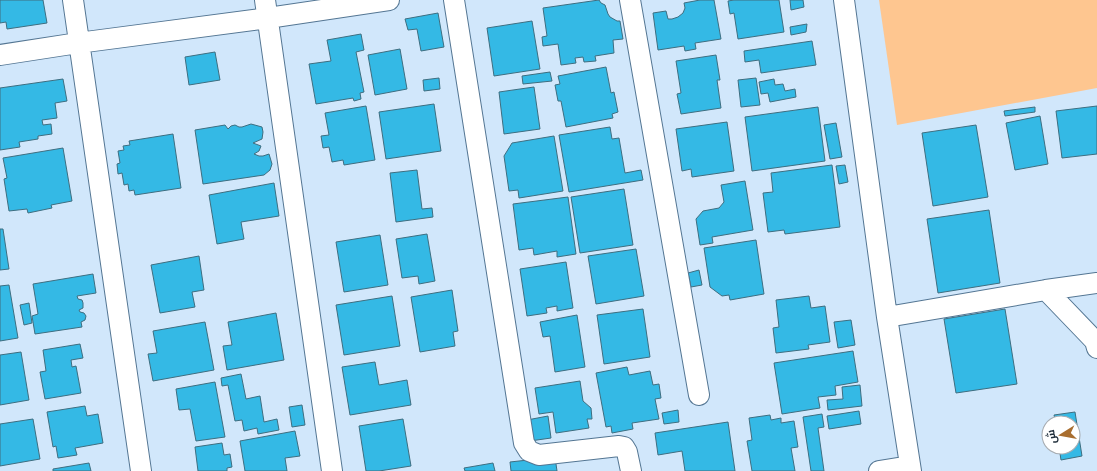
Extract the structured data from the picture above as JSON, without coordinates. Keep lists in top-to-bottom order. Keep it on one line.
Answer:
{"north":"left"}
